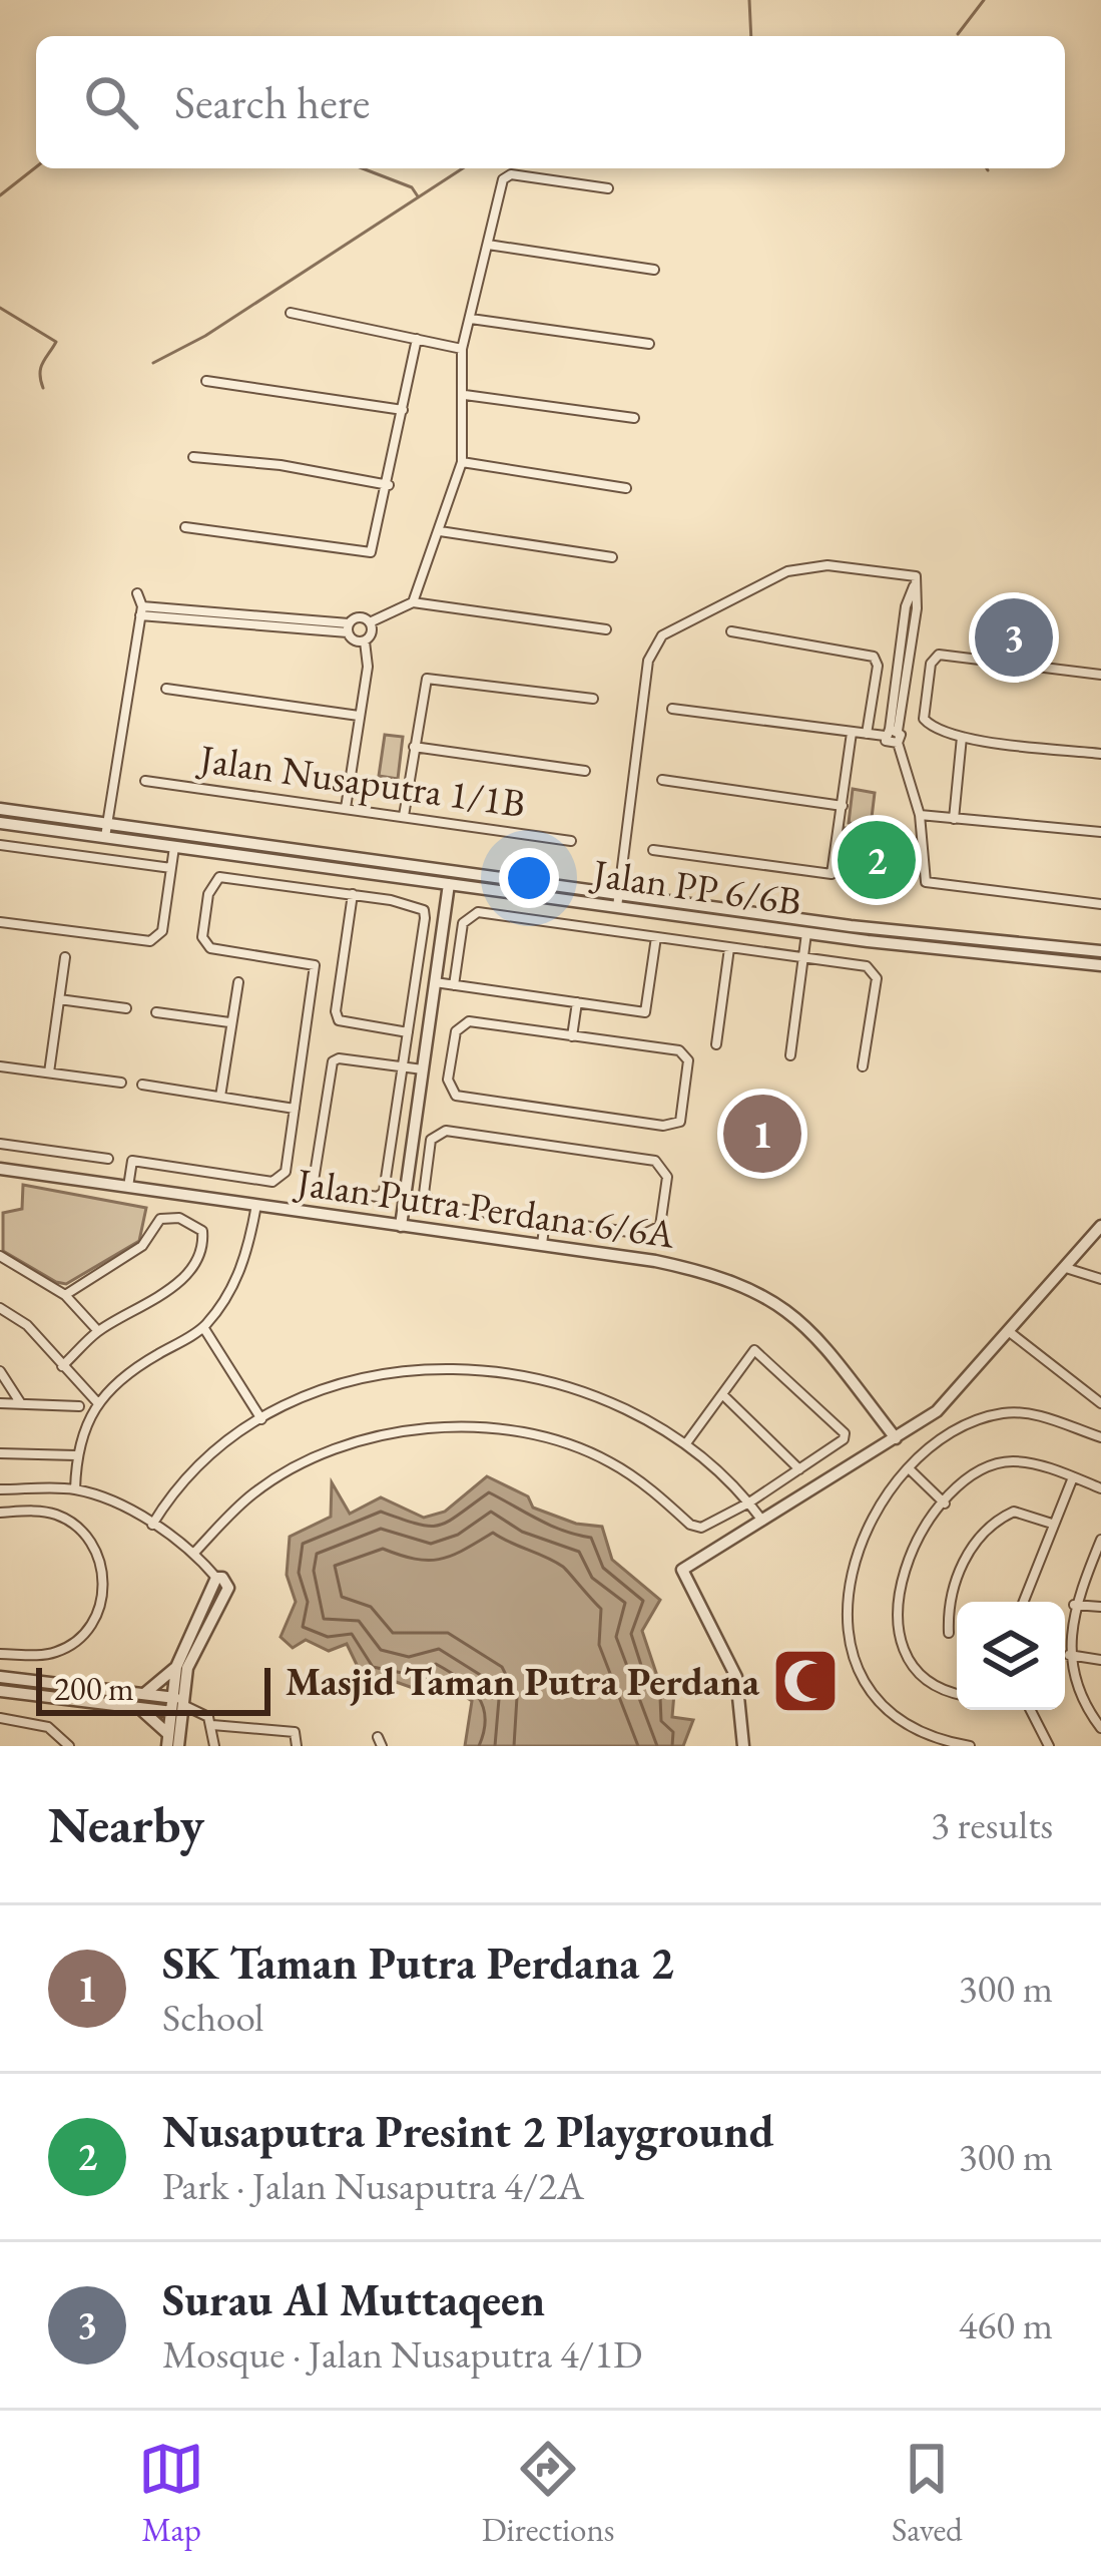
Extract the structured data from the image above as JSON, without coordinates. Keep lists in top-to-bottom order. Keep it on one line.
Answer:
{"streets":{"street":["Jalan Nusaputra 1/1B","Jalan PP 6/6B","Jalan Putra Perdana 6/6A"]},"places":{"mosque":["Masjid Taman Putra Perdana"]},"scale_bar":"200 m","page":{"search":"Search here","pins":["3","2","1"],"scale":"200 m","heading":["Nearby","3 results"],"list":[{"mark":"1","name":"SK Taman Putra Perdana 2","note":"School","value":"300 m"},{"mark":"2","name":"Nusaputra Presint 2 Playground","note":"Park · Jalan Nusaputra 4/2A","value":"300 m"},{"mark":"3","name":"Surau Al Muttaqeen","note":"Mosque · Jalan Nusaputra 4/1D","value":"460 m"}],"nav":["Map","Directions","Saved"]}}
